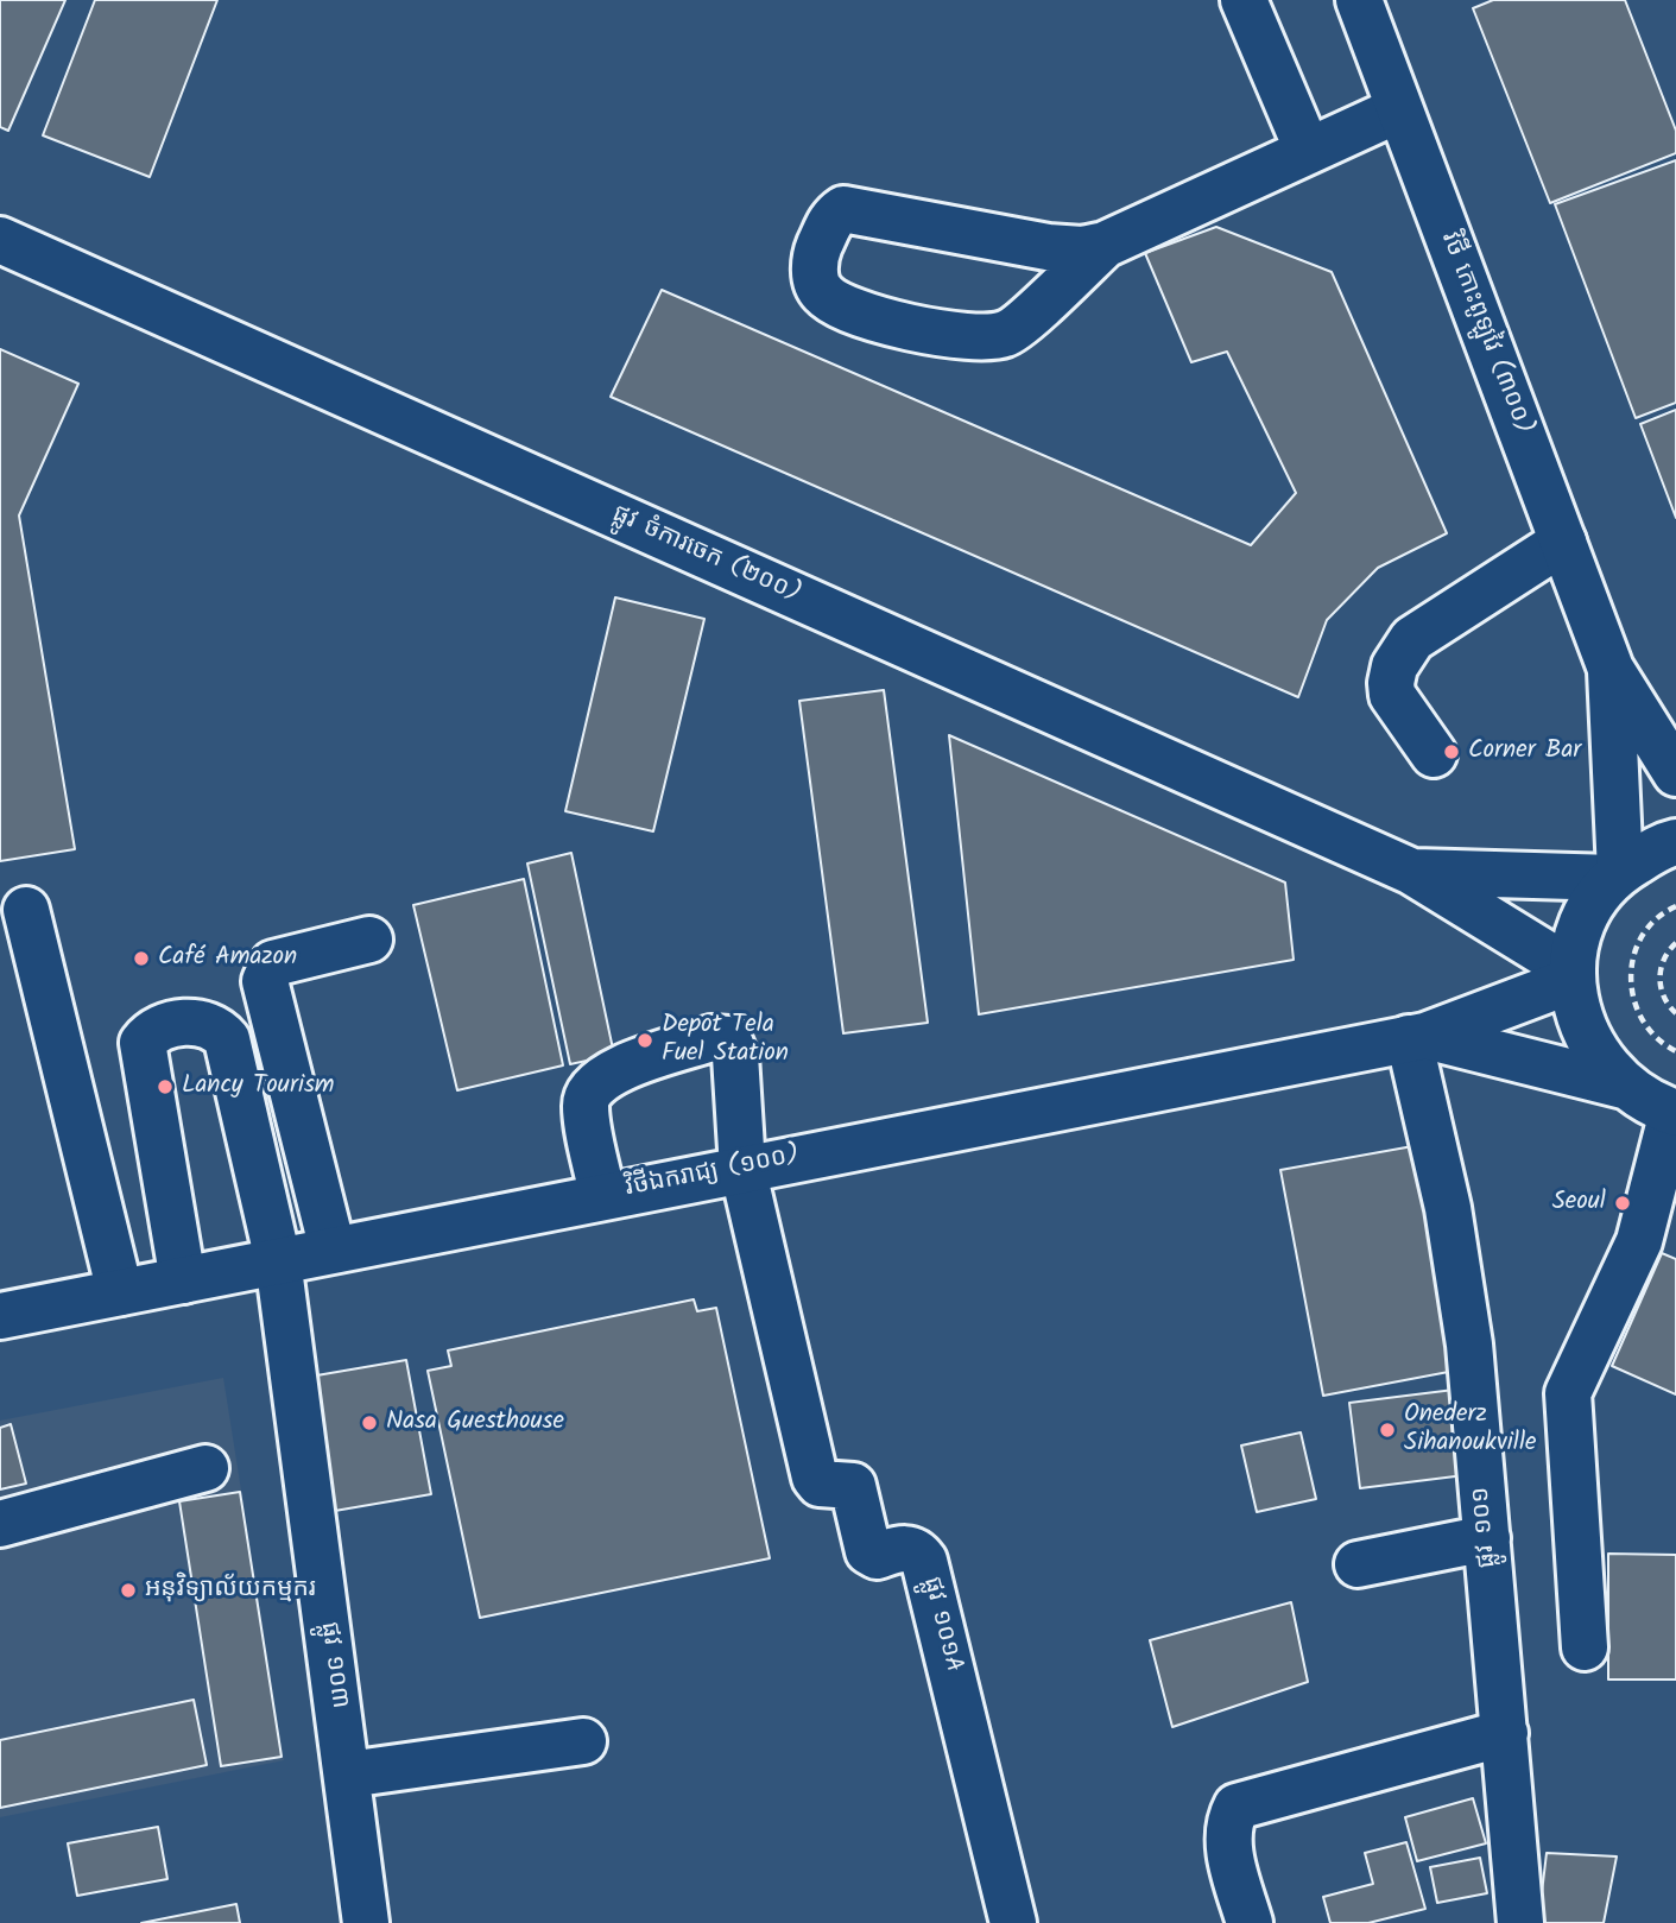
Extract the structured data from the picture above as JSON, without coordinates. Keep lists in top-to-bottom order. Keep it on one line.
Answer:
{"streets":{"street":["វិថី កោះពូឡូវៃ (៣០០)","ផ្លូវ ចំការចេក (២០០)","វិថីឯករាជ្យ (១០០)","ផ្លូវ ១០១","ផ្លូវ ១០១A","ផ្លូវ ១០៣"]},"crossings":[["ផ្លូវ ចំការចេក (២០០)","វិថីឯករាជ្យ (១០០)"],["វិថីឯករាជ្យ (១០០)","ផ្លូវ ១០១"],["វិថីឯករាជ្យ (១០០)","ផ្លូវ ១០១A"],["វិថីឯករាជ្យ (១០០)","ផ្លូវ ១០៣"]],"places":["Corner Bar","Café Amazon","Depot Tela Fuel Station","Lancy Tourism","Seoul","Nasa Guesthouse","Onederz Sihanoukville","អនុវិទ្យាល័យកម្មករ"]}
